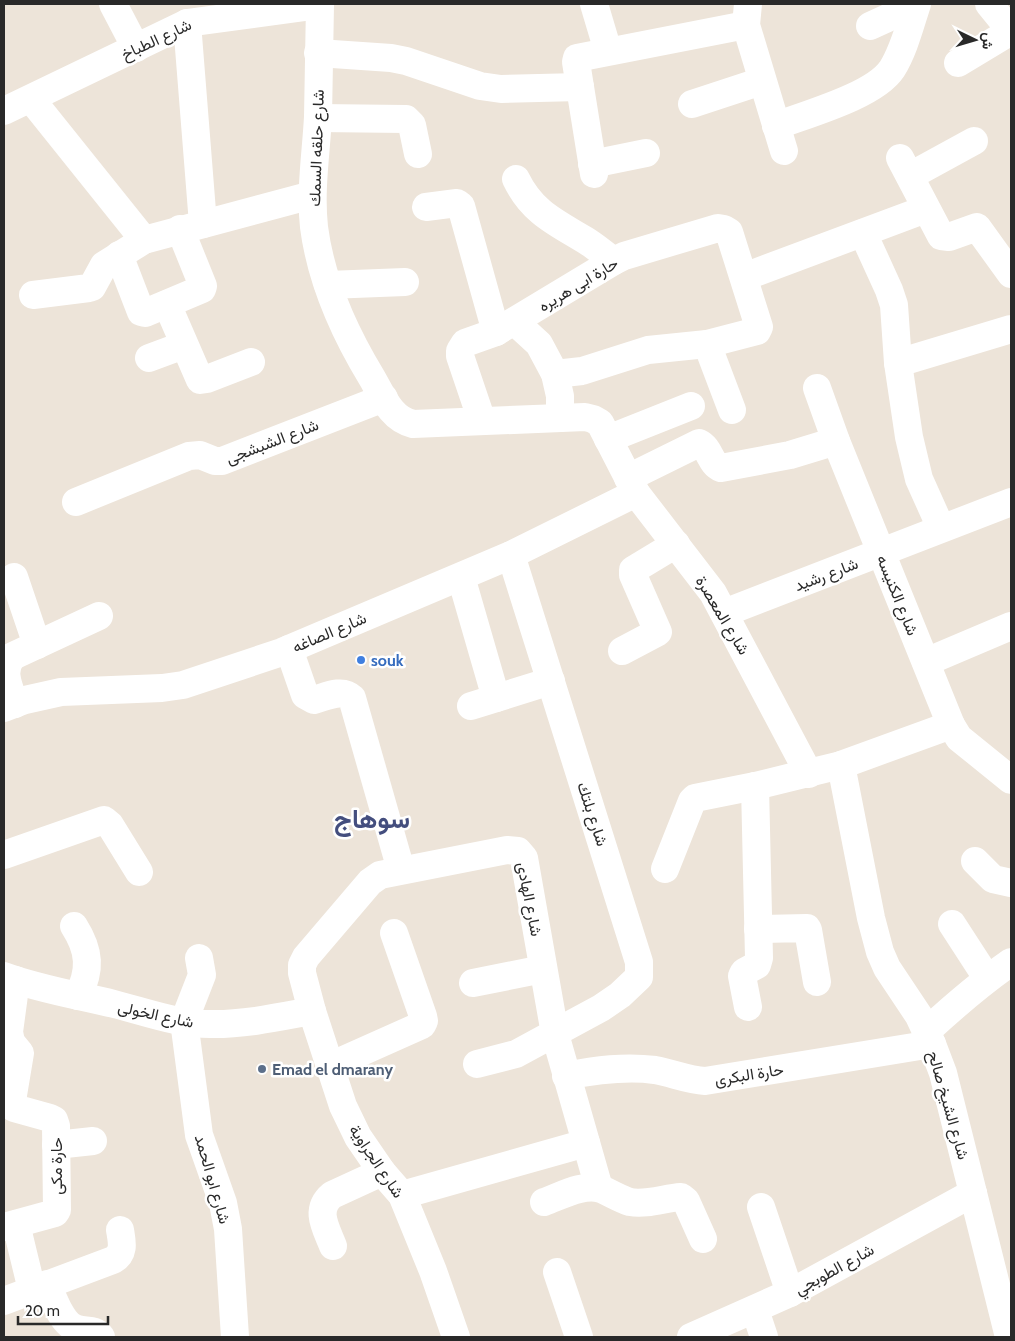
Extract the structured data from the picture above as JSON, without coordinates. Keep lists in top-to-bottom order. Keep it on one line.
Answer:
{"streets":{"street":["شارع الطباخ","شارع حلقه السمك","حارة ابى هريره","شارع الشبشجى","شارع رشيد","شارع الكنيسه","شارع المعصرة","شارع الصاغه","شارع بلتك","شارع الهادى","شارع الخولى","حارة البكرى","شارع الشيخ صالح","شارع الجراوية","حارة مكى","شارع ابو الحمد","شارع الطوبجي"]},"crossings":[["شارع الطباخ","شارع حلقه السمك"],["شارع حلقه السمك","حارة ابى هريره"],["شارع حلقه السمك","شارع الشبشجى"],["شارع حلقه السمك","شارع المعصرة"],["حارة ابى هريره","شارع المعصرة"],["شارع رشيد","شارع الكنيسه"],["شارع رشيد","شارع المعصرة"],["شارع الكنيسه","شارع الصاغه"],["شارع المعصرة","شارع الصاغه"],["شارع الصاغه","شارع بلتك"],["شارع بلتك","شارع الهادى"],["شارع الهادى","شارع الخولى"],["شارع الهادى","حارة البكرى"],["شارع الهادى","شارع الجراوية"],["شارع الخولى","شارع الجراوية"],["شارع الخولى","حارة مكى"],["شارع الخولى","شارع ابو الحمد"],["حارة البكرى","شارع الشيخ صالح"],["شارع الشيخ صالح","شارع الطوبجي"]],"districts":["سوهاج"],"places":["souk","Emad el dmarany"],"scale_bar":"20 m","north":"right"}
